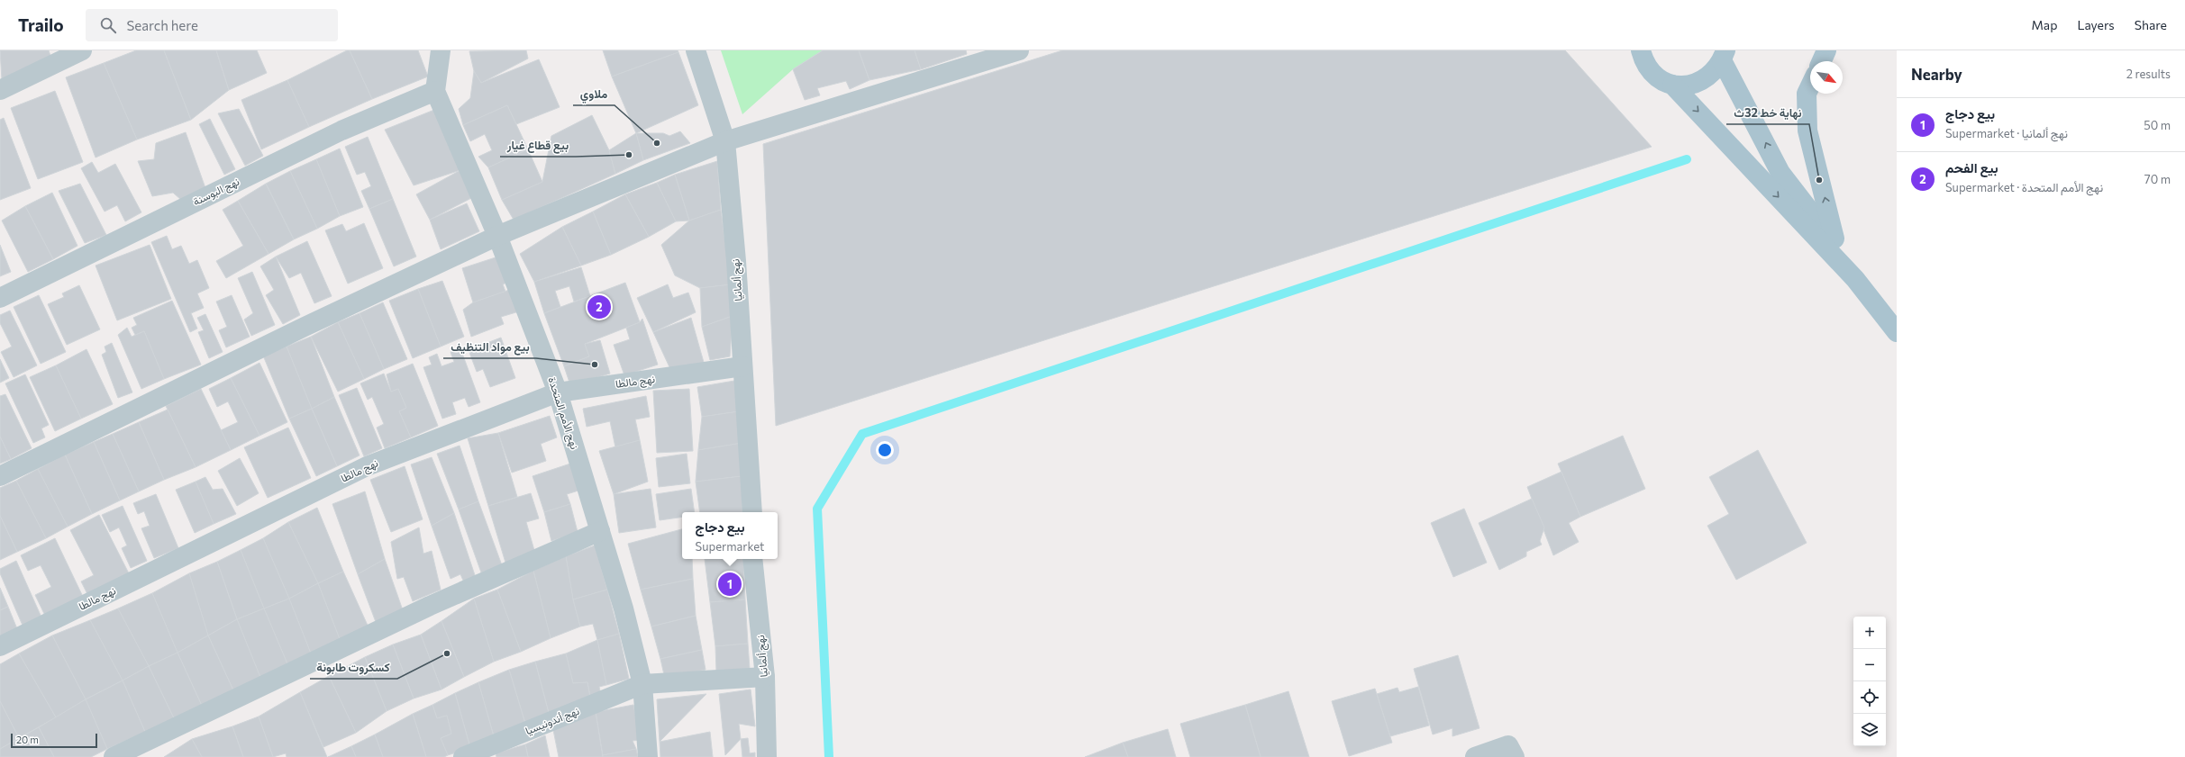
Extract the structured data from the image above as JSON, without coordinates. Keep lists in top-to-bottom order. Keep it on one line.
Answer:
{"streets":{"street":["نهج البوسنة","نهج ألمانيا","نهج مالطا","نهج الأمم المتحدة","نهج أندونيسيا"]},"crossings":[["نهج البوسنة","نهج الأمم المتحدة"],["نهج ألمانيا","نهج مالطا"],["نهج ألمانيا","نهج أندونيسيا"],["نهج مالطا","نهج الأمم المتحدة"],["نهج الأمم المتحدة","نهج أندونيسيا"]],"places":["ملاوي","بيع قطاع غيار","نهاية خط 32ث","بيع مواد التنظيف","كسكروت طابونة"],"scale_bar":"20 m","north":"bottom right","page":{"header":"Trailo","search":"Search here","nav":["Map","Layers","Share"],"heading":["Nearby","2 results"],"list":[{"mark":"1","name":"بيع دجاج","note":"Supermarket · نهج ألمانيا","value":"50 m"},{"mark":"2","name":"بيع الفحم","note":"Supermarket · نهج الأمم المتحدة","value":"70 m"}],"pins":["2","1"],"popup":["بيع دجاج","Supermarket"],"map_buttons":["+","−"],"scale":"20 m"}}
